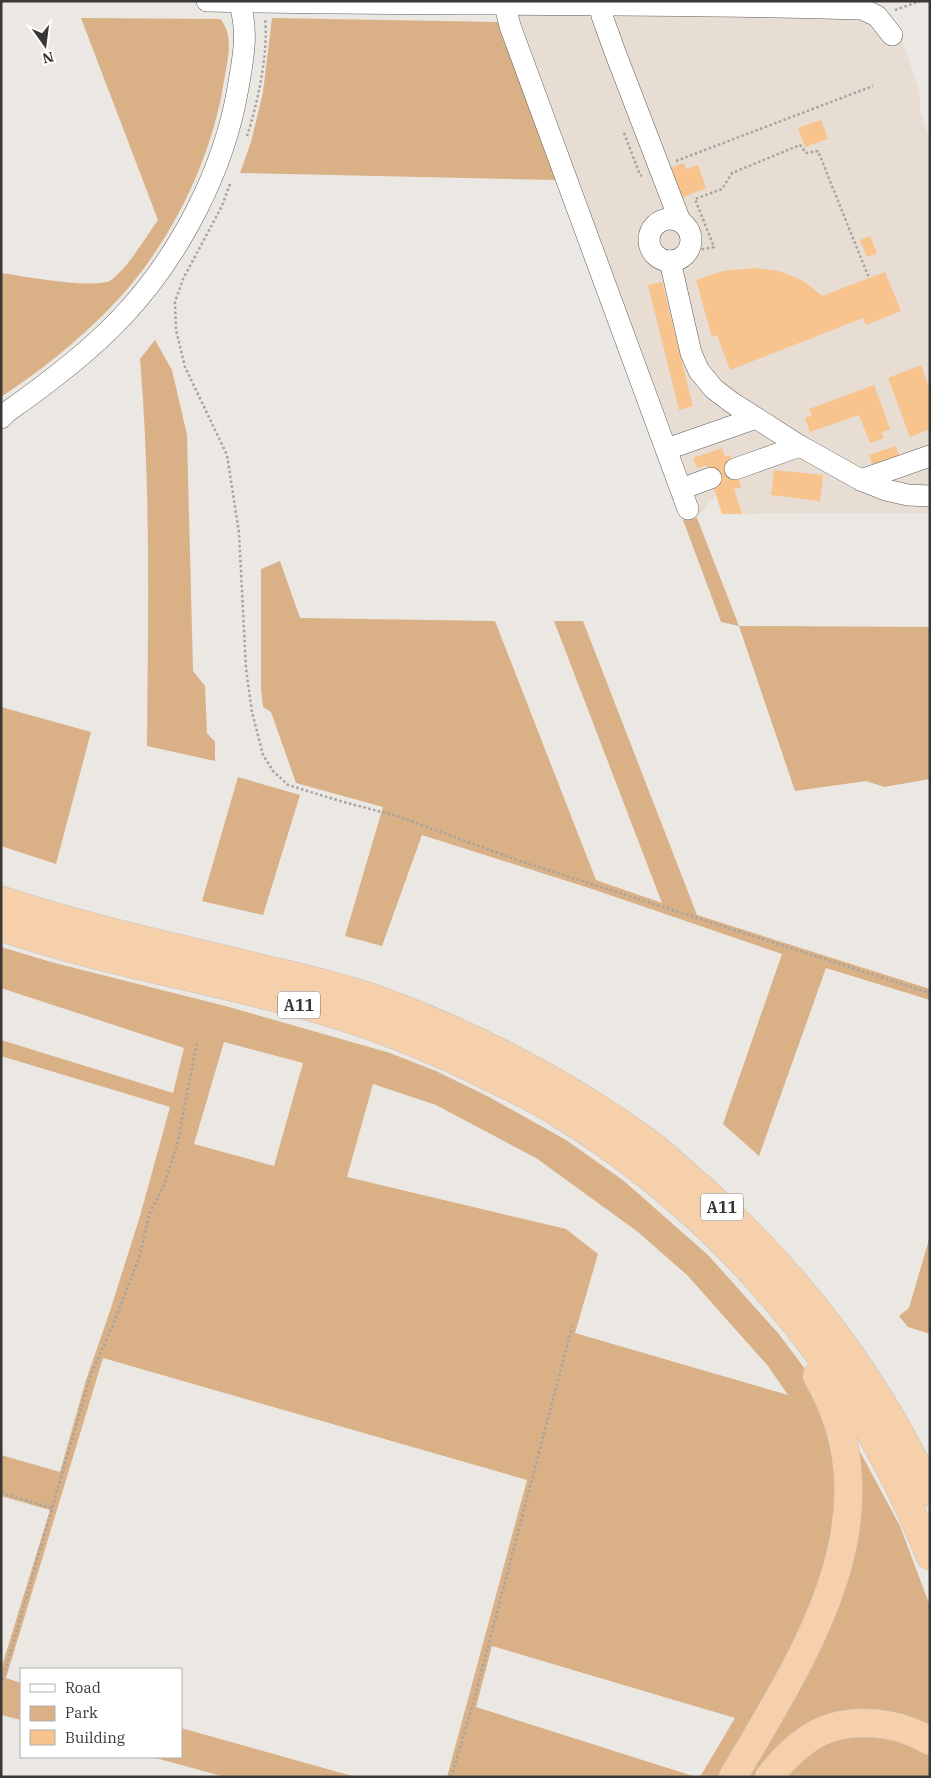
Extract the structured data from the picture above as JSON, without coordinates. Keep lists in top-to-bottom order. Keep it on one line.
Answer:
{"streets":{"highway":["A11"]},"legend":["Road","Park","Building"],"north":"bottom"}
